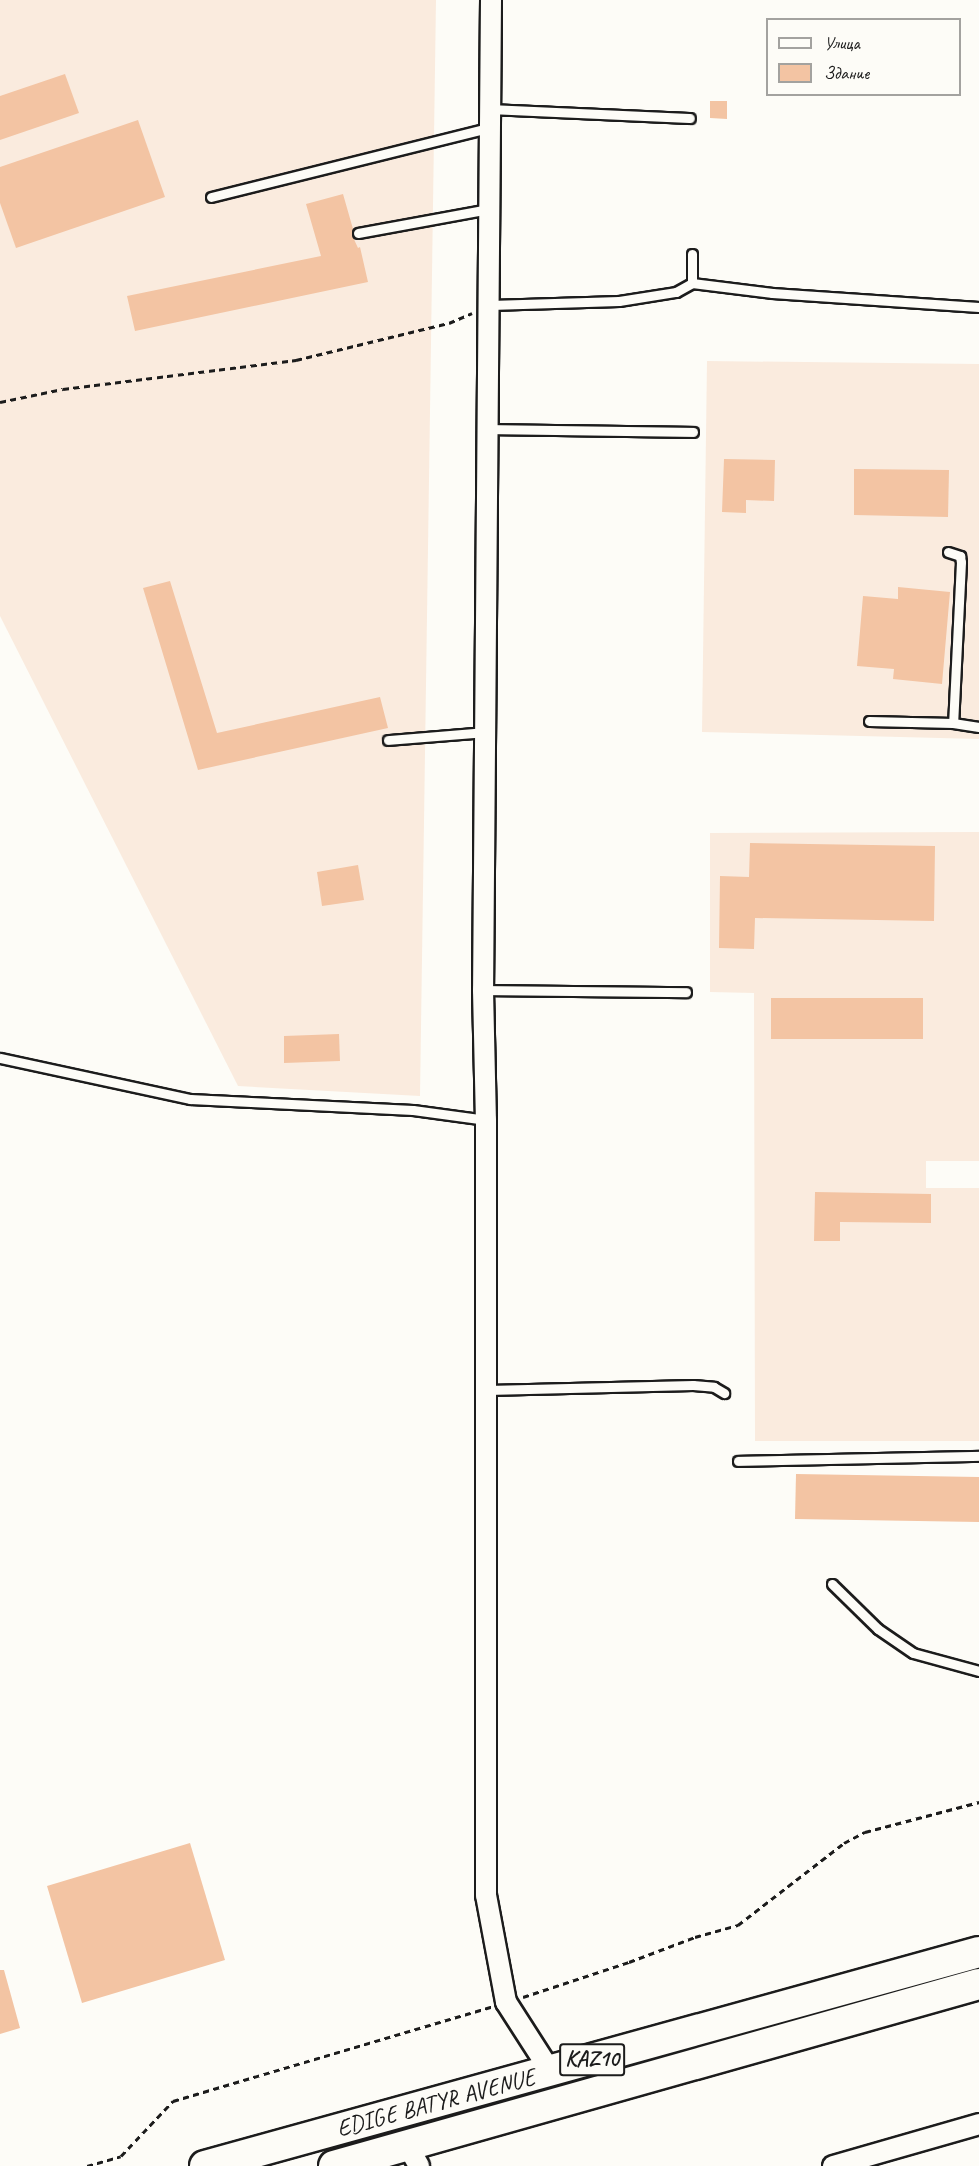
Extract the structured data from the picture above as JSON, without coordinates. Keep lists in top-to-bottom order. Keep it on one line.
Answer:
{"streets":{"main road":["KAZ10","EDIGE BATYR AVENUE"]},"legend":["Улица","Здание"]}
